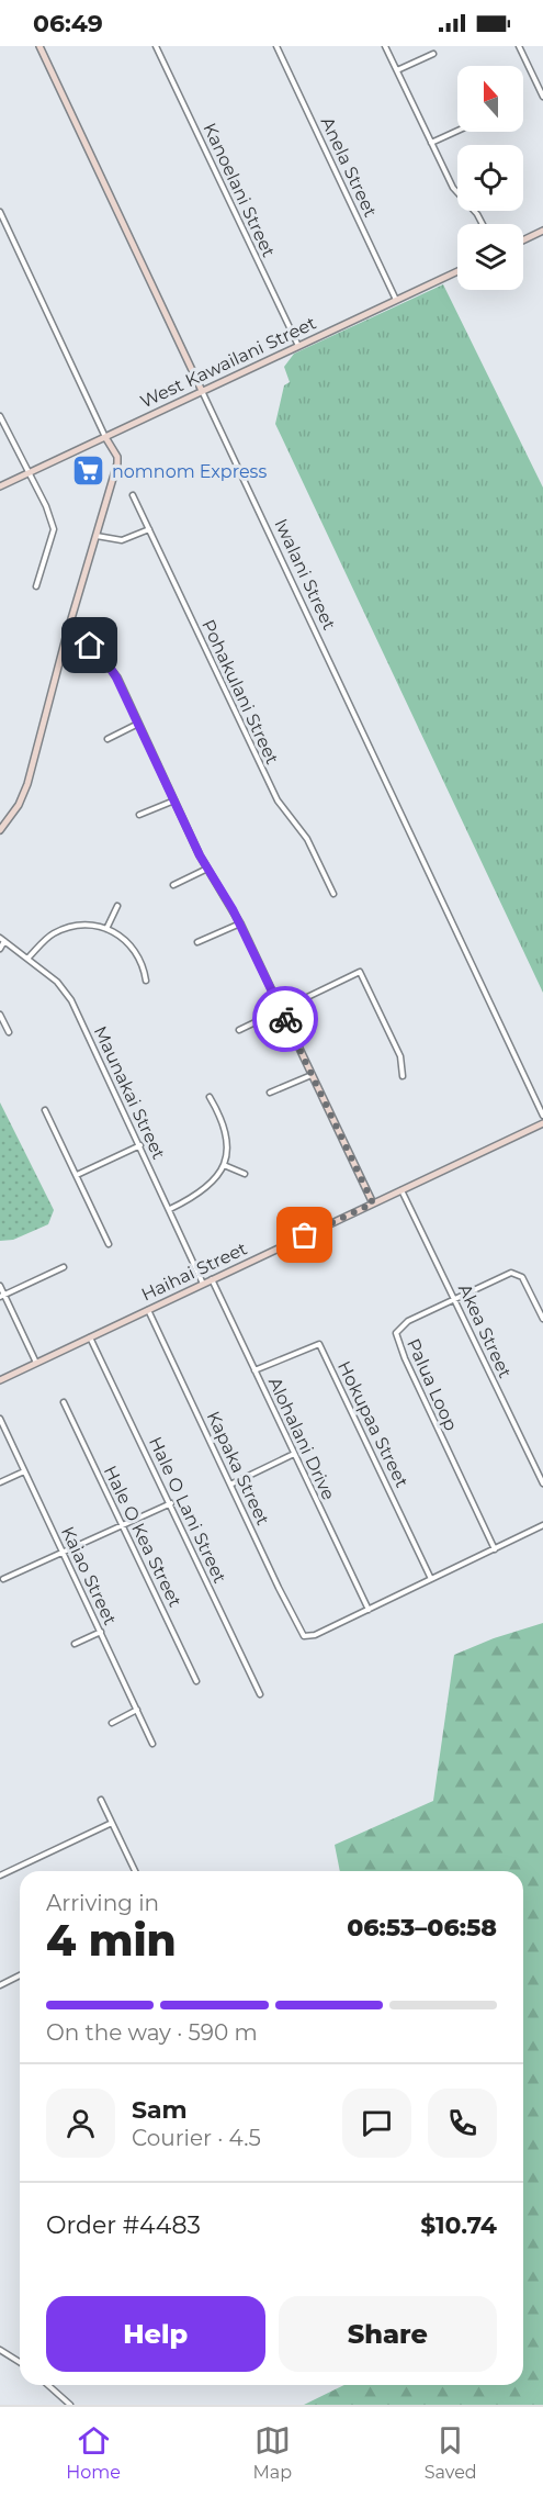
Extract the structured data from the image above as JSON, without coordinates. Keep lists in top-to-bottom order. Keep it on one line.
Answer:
{"streets":{"street":["Anela Street","Kanoelani Street","West Kawailani Street","Iwalani Street","Pohakulani Street","Maunakai Street","Haihai Street","Akea Street","Palua Loop","Hokupaa Street","Alohalani Drive","Kapaka Street","Hale O Lani Street","Hale O Kea Street","Kaiao Street"]},"crossings":[["Anela Street","West Kawailani Street"],["Kanoelani Street","West Kawailani Street"],["West Kawailani Street","Iwalani Street"],["Maunakai Street","Haihai Street"],["Haihai Street","Akea Street"],["Haihai Street","Alohalani Drive"],["Haihai Street","Kapaka Street"],["Haihai Street","Hale O Lani Street"],["Akea Street","Palua Loop"],["Hokupaa Street","Alohalani Drive"],["Alohalani Drive","Kapaka Street"]],"places":{"supermarket":["nomnom Express"]},"north":"top","page":{"status":"06:49","heading":["4 min","Arriving in","06:53–06:58"],"panel":["Sam","Courier · 4.5","Order #4483","$10.74"],"bar":"On the way · 590 m","buttons":["Help","Share"],"tabs":["Home","Map","Saved"]}}
